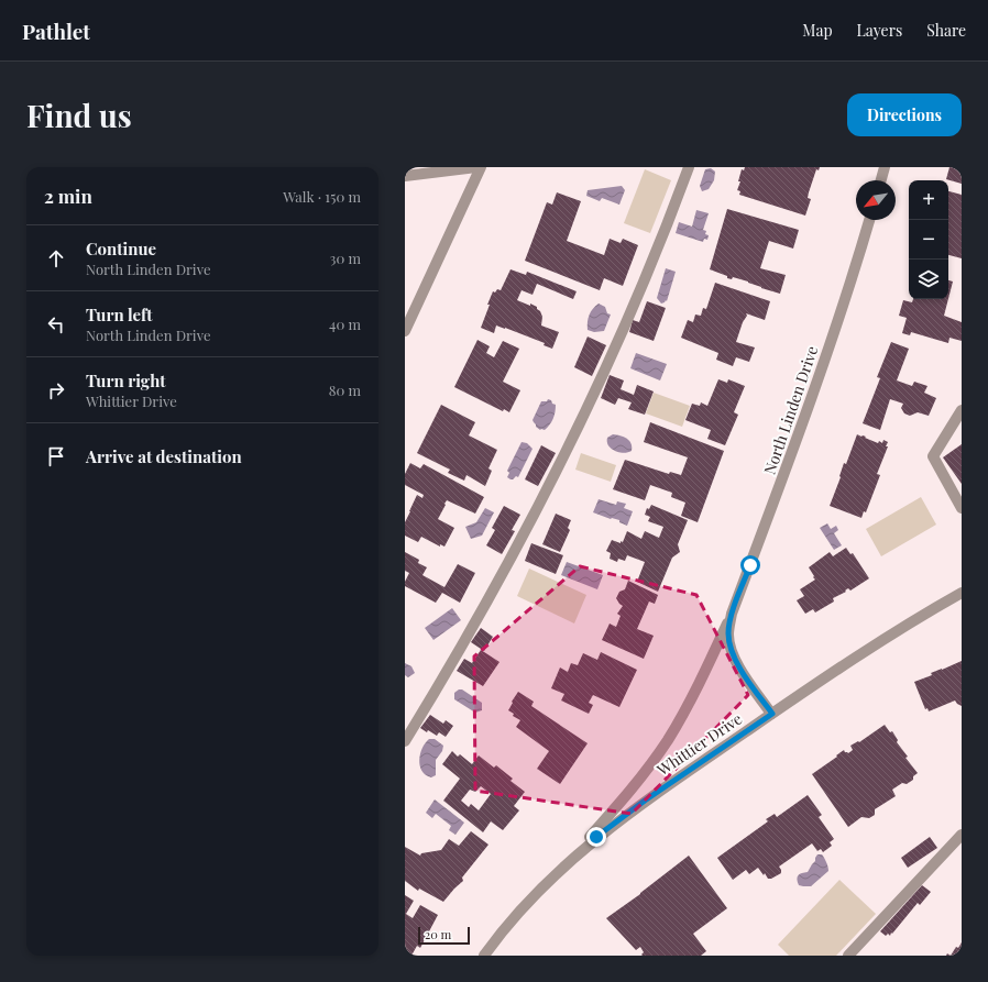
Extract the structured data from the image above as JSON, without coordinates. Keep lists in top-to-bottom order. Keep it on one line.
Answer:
{"streets":{"street":["North Linden Drive","Whittier Drive"]},"crossings":[["North Linden Drive","Whittier Drive"]],"scale_bar":"20 m","north":"bottom left","page":{"header":"Pathlet","nav":["Map","Layers","Share"],"buttons":"Directions","title":"Find us","heading":["2 min","Walk · 150 m"],"map_buttons":["+","−"],"list":[["Continue","North Linden Drive","30 m"],["Turn left","North Linden Drive","40 m"],["Turn right","Whittier Drive","80 m"],"Arrive at destination"],"scale":"20 m"}}
